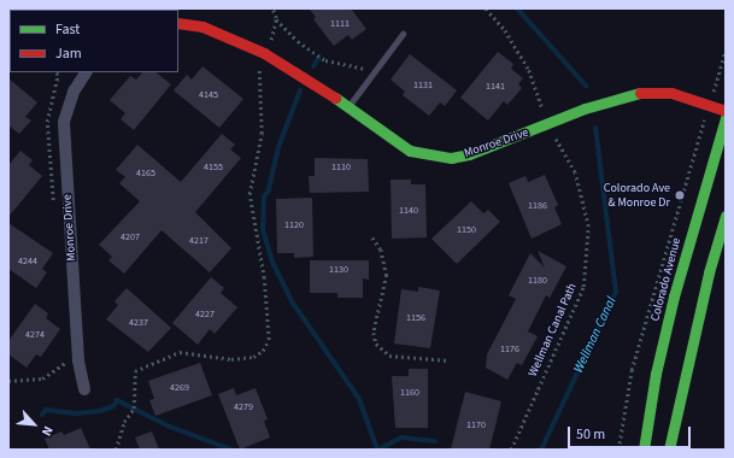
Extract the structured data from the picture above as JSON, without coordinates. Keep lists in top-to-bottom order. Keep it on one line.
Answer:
{"streets":{"street":["Monroe Drive","Colorado Avenue"],"path":["Wellman Canal Path"]},"crossings":[["Monroe Drive","Wellman Canal Path"]],"water":["Wellman Canal"],"places":["Colorado Ave & Monroe Dr"],"house_numbers":["1111","1131","1141","4145","4155","1110","4165","1186","1140","1120","1150","4207","4217","4244","1130","1180","4227","1156","4237","4274","1176","4269","1160","4279","1170"],"legend":["Fast","Jam"],"scale_bar":"50 m","north":"bottom right"}
